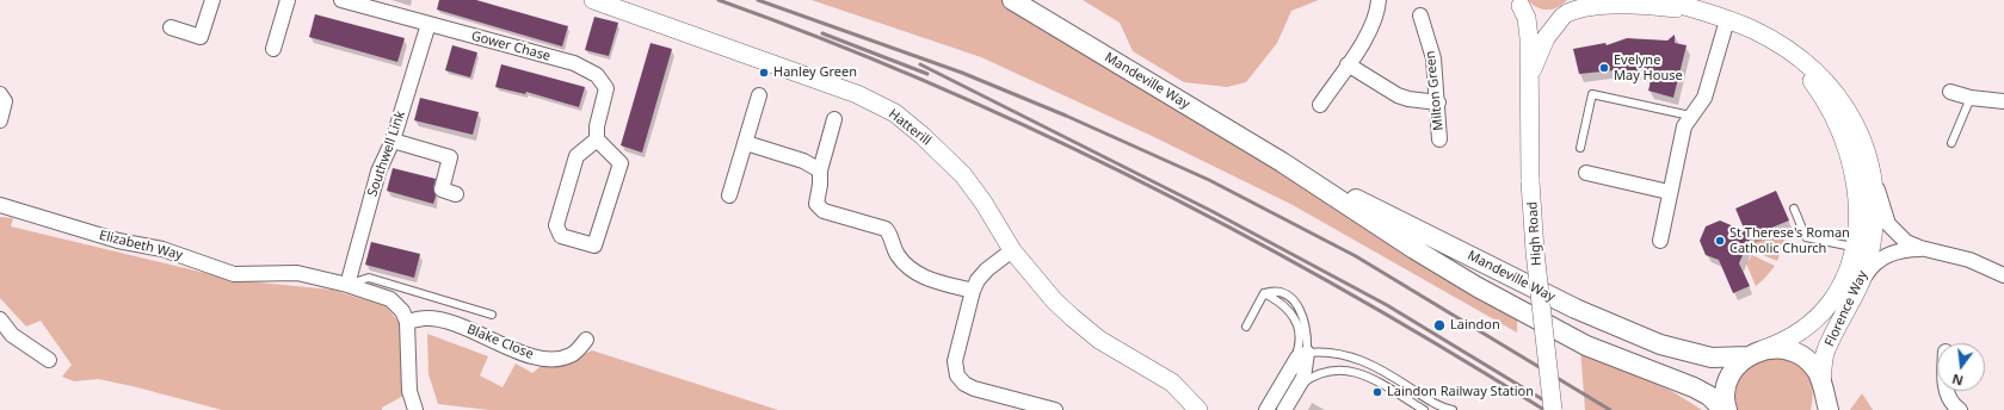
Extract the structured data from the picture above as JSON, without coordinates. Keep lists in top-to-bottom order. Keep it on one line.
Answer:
{"streets":{"main road":["Mandeville Way"],"street":["Gower Chase","Milton Green","Hatterill","Southwell Link","High Road","Elizabeth Way","Florence Way","Blake Close"]},"crossings":[["Gower Chase","Southwell Link"],["Mandeville Way","Florence Way"],["Southwell Link","Elizabeth Way"],["High Road","Florence Way"],["Elizabeth Way","Blake Close"]],"places":["Evelyne May House","Hanley Green","St Therese's Roman Catholic Church","Laindon","Laindon Railway Station"],"north":"bottom"}
